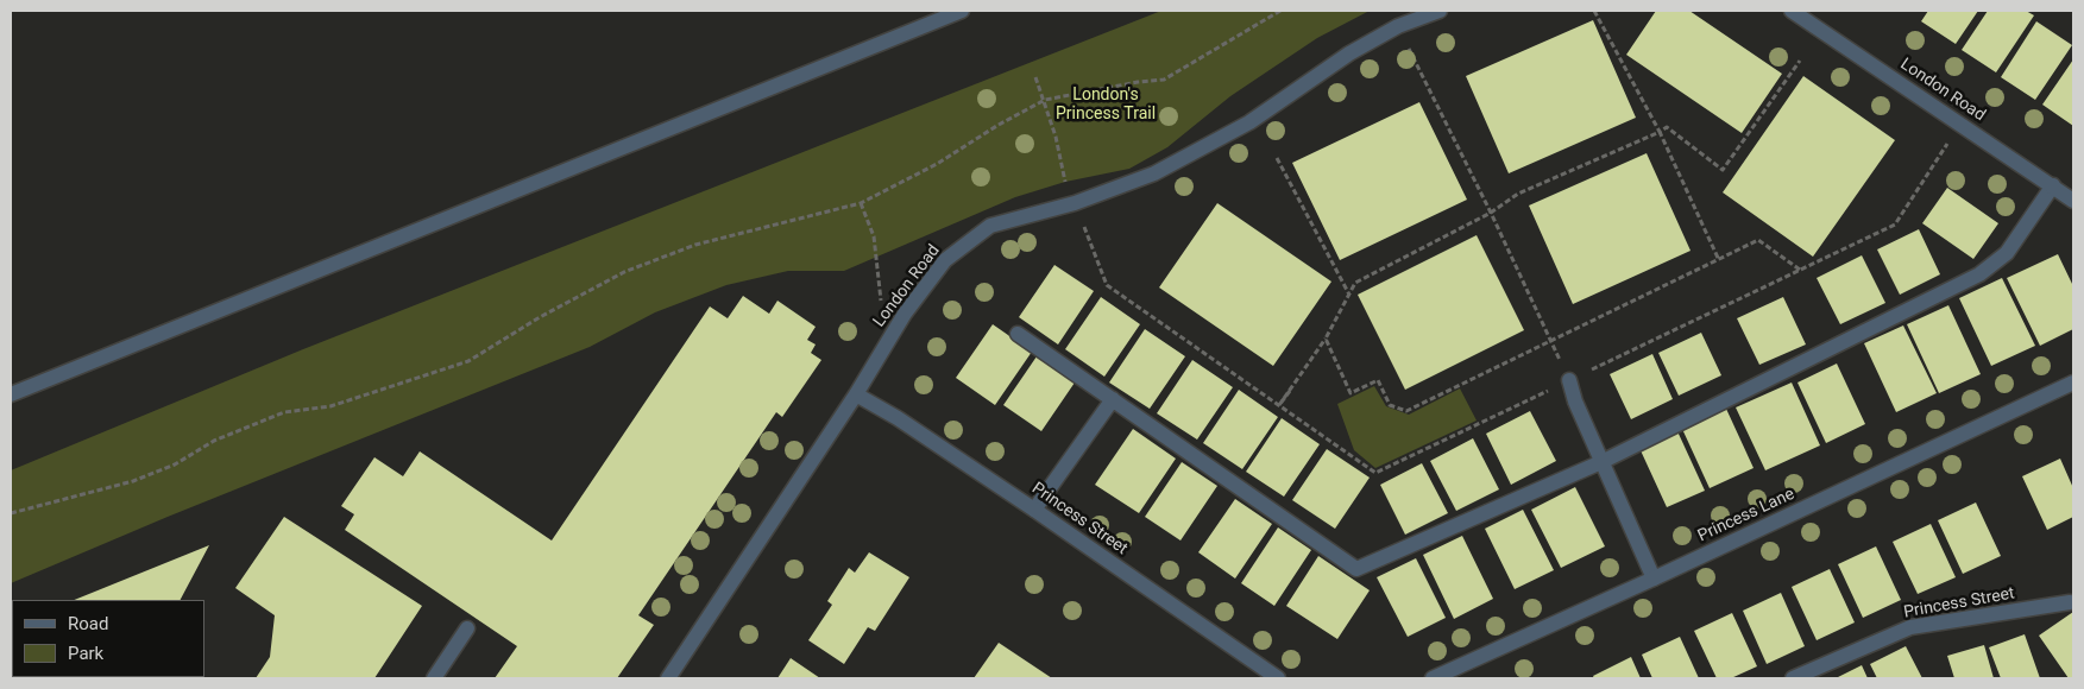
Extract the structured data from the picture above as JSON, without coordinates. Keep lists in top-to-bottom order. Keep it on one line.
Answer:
{"streets":{"street":["London Road","Princess Lane","Princess Street"]},"crossings":[["London Road","Princess Street"]],"parks":["London's Princess Trail"],"legend":["Road","Park"]}
